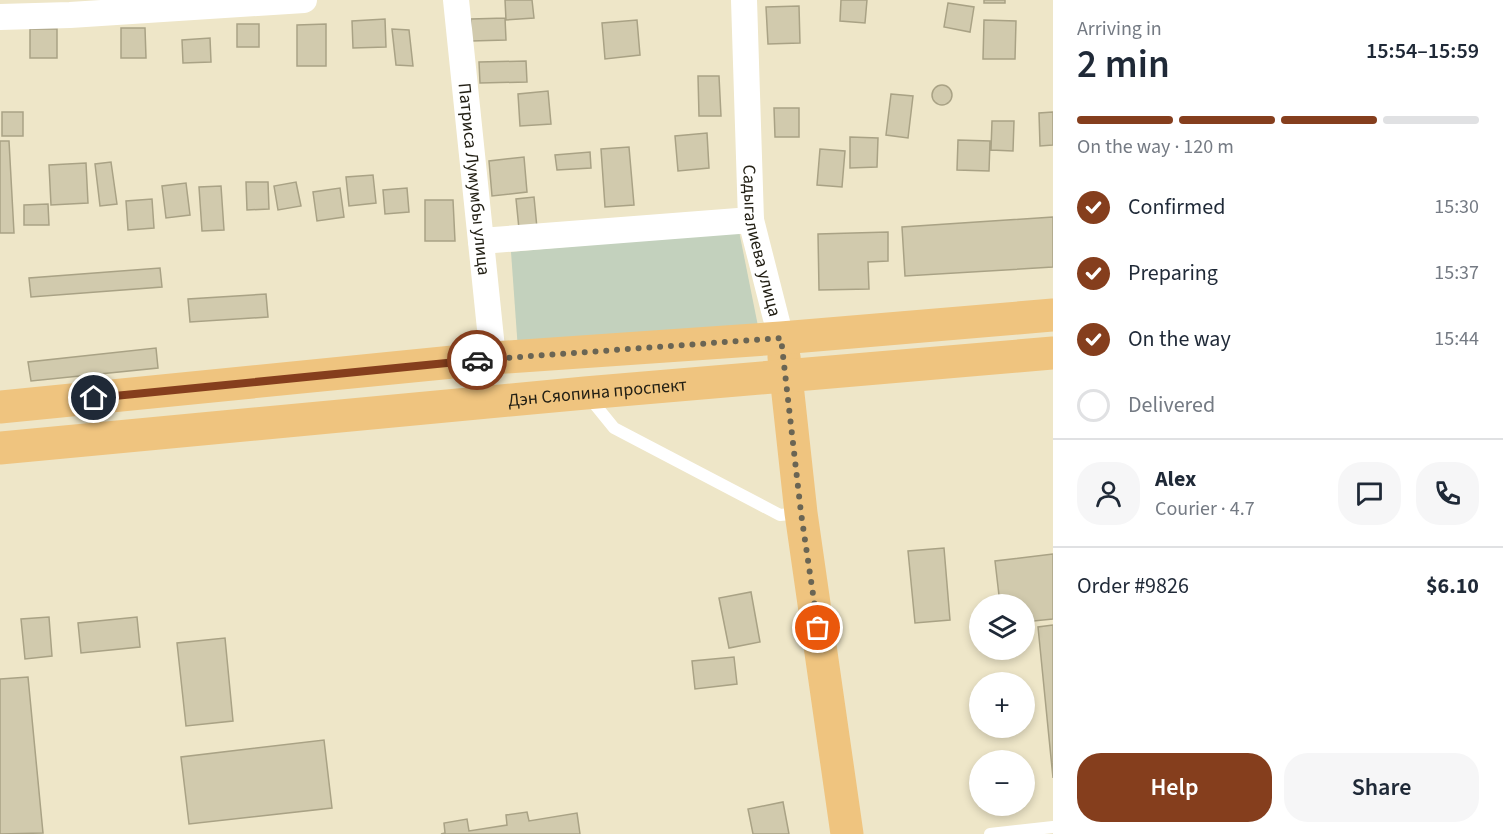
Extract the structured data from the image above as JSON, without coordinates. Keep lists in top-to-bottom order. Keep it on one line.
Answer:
{"streets":{"main road":["Садыгалиева улица","Дэн Сяопина проспект"],"street":["Патриса Лумумбы улица"]},"crossings":[["Садыгалиева улица","Дэн Сяопина проспект"]],"page":{"heading":["2 min","Arriving in","15:54–15:59"],"panel":["Alex","Courier · 4.7","Order #9826","$6.10"],"bar":"On the way · 120 m","list":[["Confirmed","15:30"],["Preparing","15:37"],["On the way","15:44"],"Delivered"],"map_buttons":["+","−"],"buttons":["Help","Share"]}}
